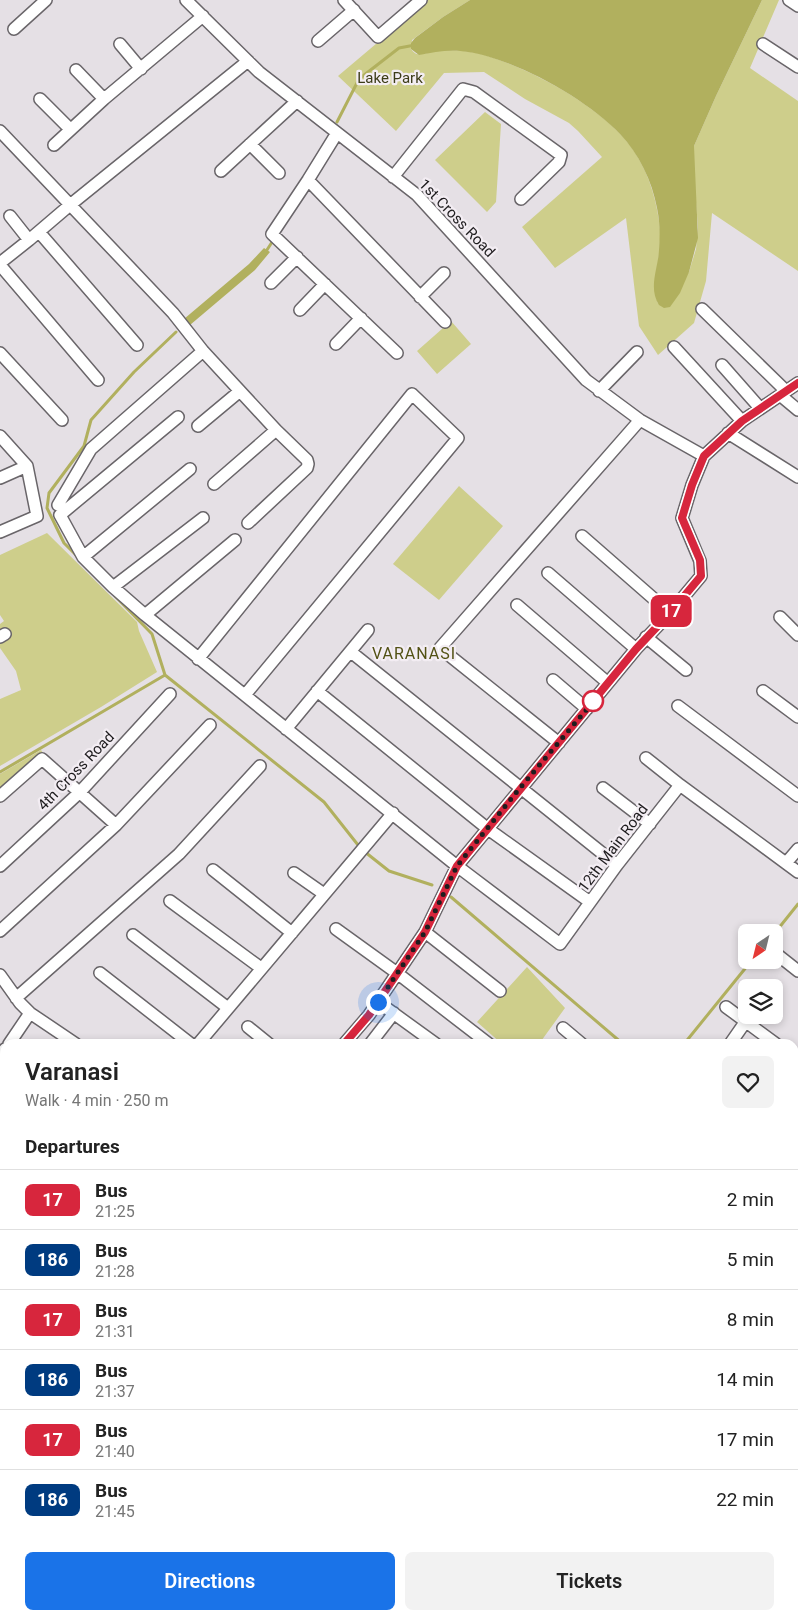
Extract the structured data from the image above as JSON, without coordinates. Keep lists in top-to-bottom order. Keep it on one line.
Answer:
{"streets":{"street":["1st Cross Road","4th Cross Road","12th Main Road"]},"districts":["VARANASI"],"parks":["Lake Park"],"lines":["bus line 17"],"north":"bottom left","page":{"on_map":"17","heading":[["Varanasi","Walk · 4 min · 250 m"],"Departures"],"list":[{"mark":"17","name":"Bus","note":"21:25","value":"2 min"},{"mark":"186","name":"Bus","note":"21:28","value":"5 min"},{"mark":"17","name":"Bus","note":"21:31","value":"8 min"},{"mark":"186","name":"Bus","note":"21:37","value":"14 min"},{"mark":"17","name":"Bus","note":"21:40","value":"17 min"},{"mark":"186","name":"Bus","note":"21:45","value":"22 min"}],"buttons":["Directions","Tickets"]}}
